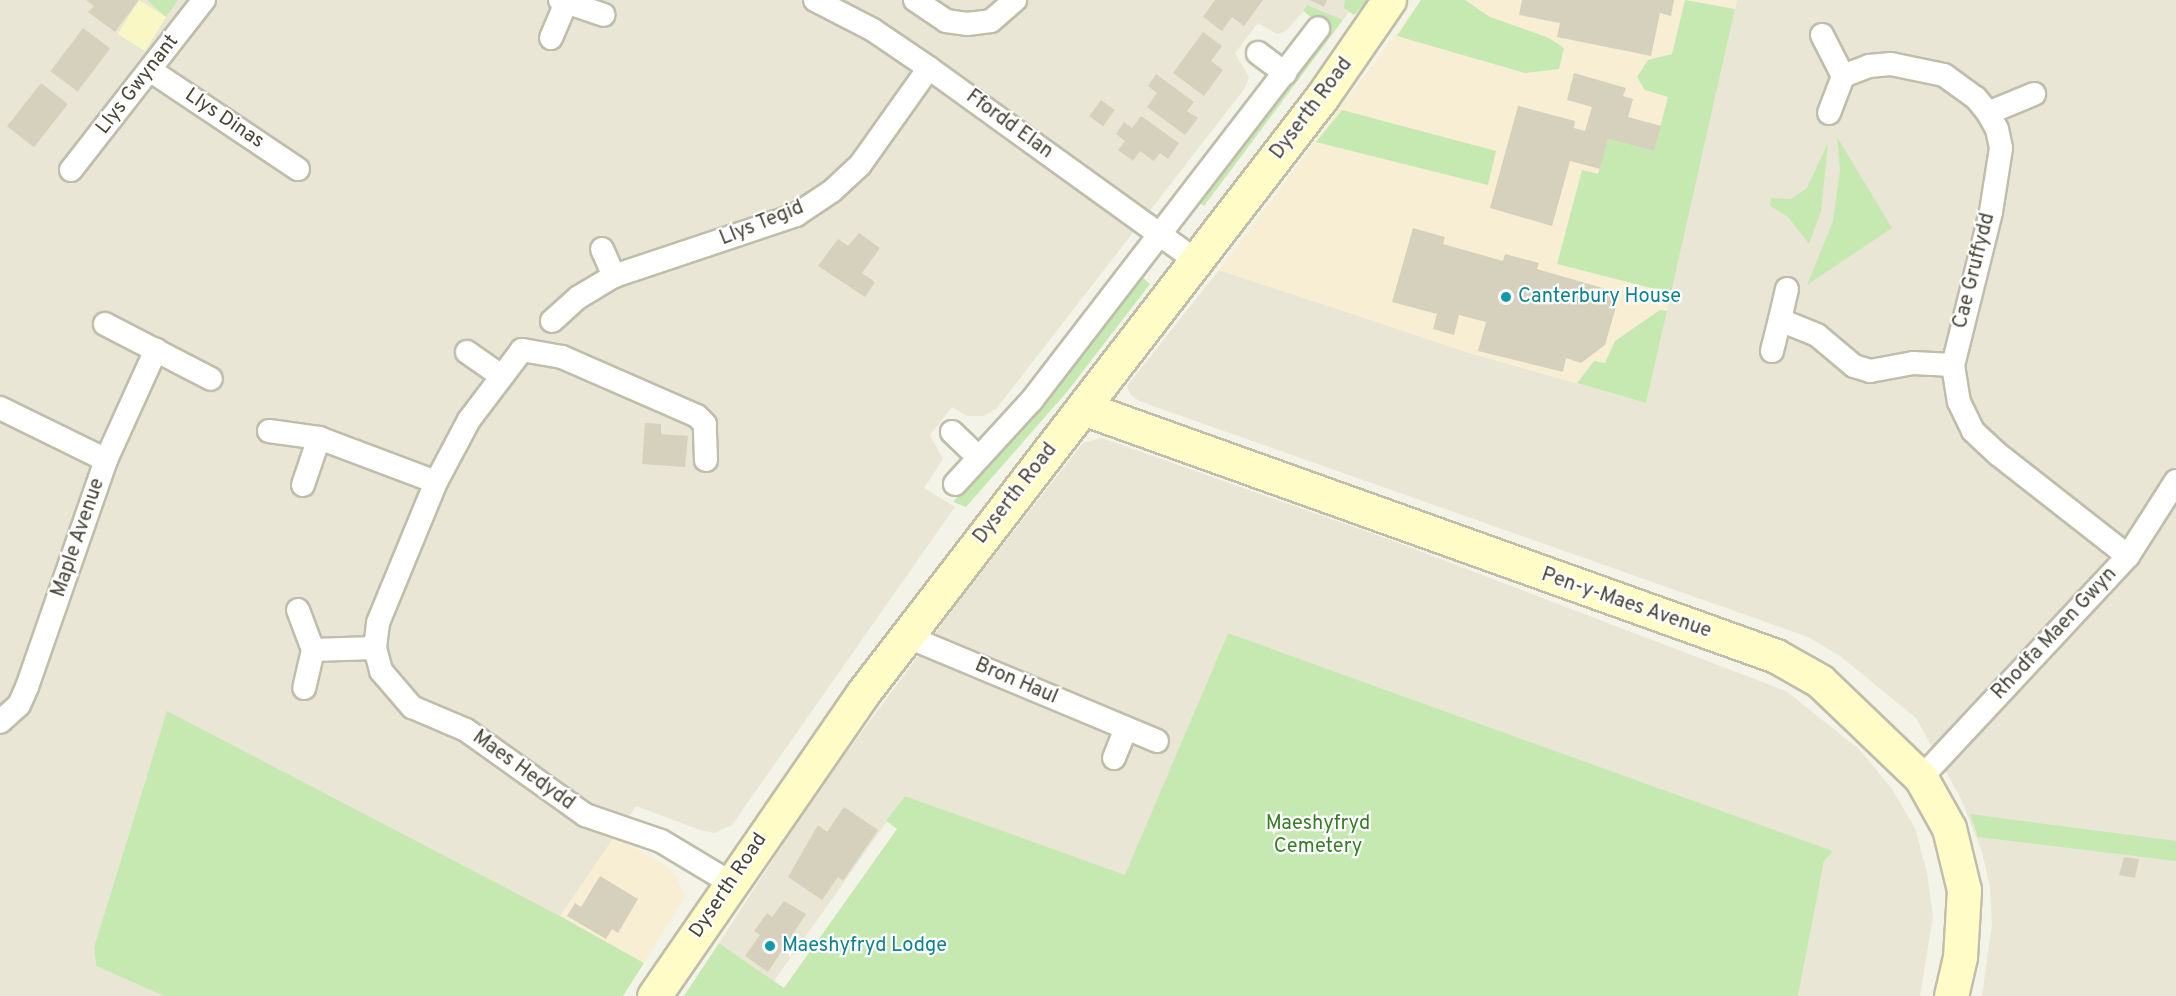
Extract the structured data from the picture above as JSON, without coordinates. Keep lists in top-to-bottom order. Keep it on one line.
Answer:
{"streets":{"main road":["Dyserth Road","Pen-y-Maes Avenue"],"street":["Llys Gwynant","Llys Dinas","Ffordd Elan","Llys Tegid","Cae Gruffydd","Maple Avenue","Rhodfa Maen Gwyn","Bron Haul","Maes Hedydd"]},"crossings":[["Llys Gwynant","Llys Dinas"],["Dyserth Road","Ffordd Elan"],["Dyserth Road","Pen-y-Maes Avenue"],["Dyserth Road","Bron Haul"],["Dyserth Road","Maes Hedydd"],["Ffordd Elan","Llys Tegid"],["Cae Gruffydd","Rhodfa Maen Gwyn"],["Pen-y-Maes Avenue","Rhodfa Maen Gwyn"]],"parks":["Maeshyfryd Cemetery"],"places":["Canterbury House","Maeshyfryd Lodge"]}
